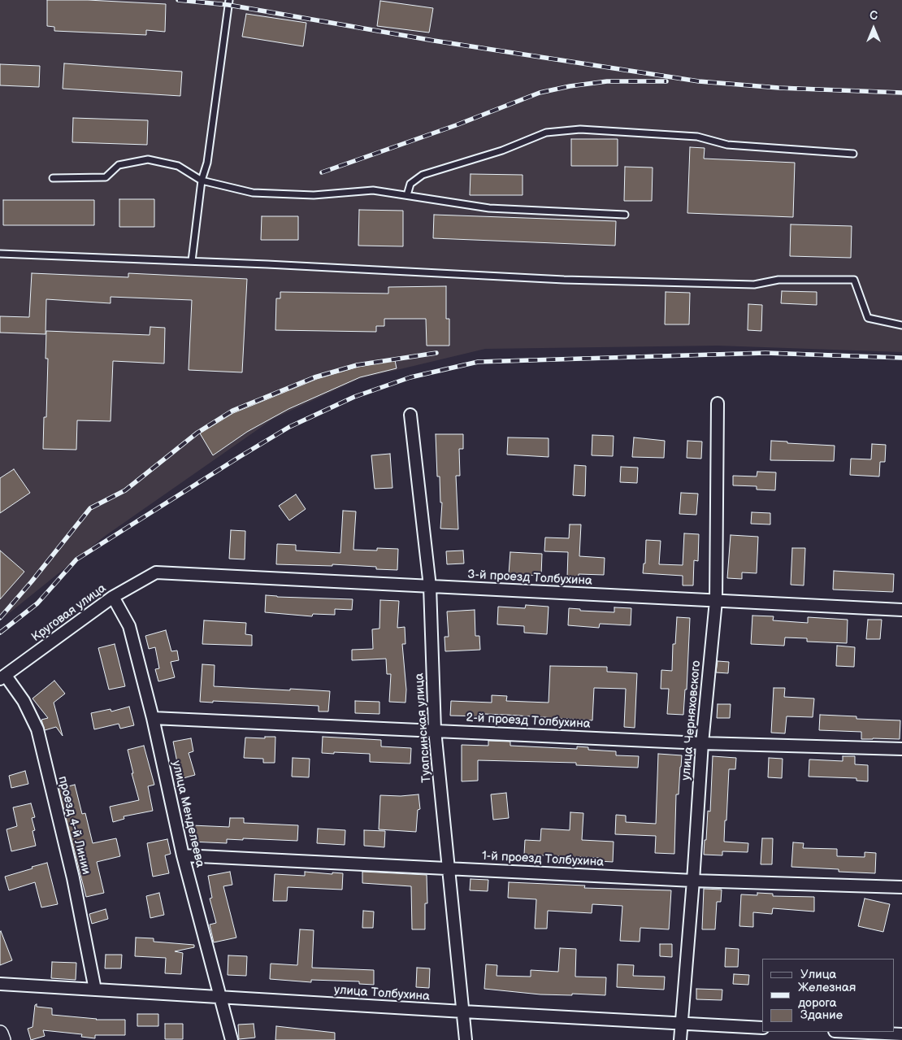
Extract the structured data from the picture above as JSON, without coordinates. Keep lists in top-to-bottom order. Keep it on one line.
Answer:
{"streets":{"street":["3-й проезд Толбухина","Круговая улица","улица Черняховского","2-й проезд Толбухина","Туапсинская улица","улица Менделеева","проезд 4-й Линии","1-й проезд Толбухина","улица Толбухина"]},"crossings":[["3-й проезд Толбухина","Круговая улица"],["3-й проезд Толбухина","улица Черняховского"],["3-й проезд Толбухина","Туапсинская улица"],["Круговая улица","улица Менделеева"],["Круговая улица","проезд 4-й Линии"],["улица Черняховского","2-й проезд Толбухина"],["улица Черняховского","1-й проезд Толбухина"],["улица Черняховского","улица Толбухина"],["2-й проезд Толбухина","Туапсинская улица"],["2-й проезд Толбухина","улица Менделеева"],["Туапсинская улица","1-й проезд Толбухина"],["Туапсинская улица","улица Толбухина"],["улица Менделеева","1-й проезд Толбухина"],["улица Менделеева","улица Толбухина"],["проезд 4-й Линии","улица Толбухина"]],"legend":["Улица","Железная дорога","Здание"],"north":"top"}
